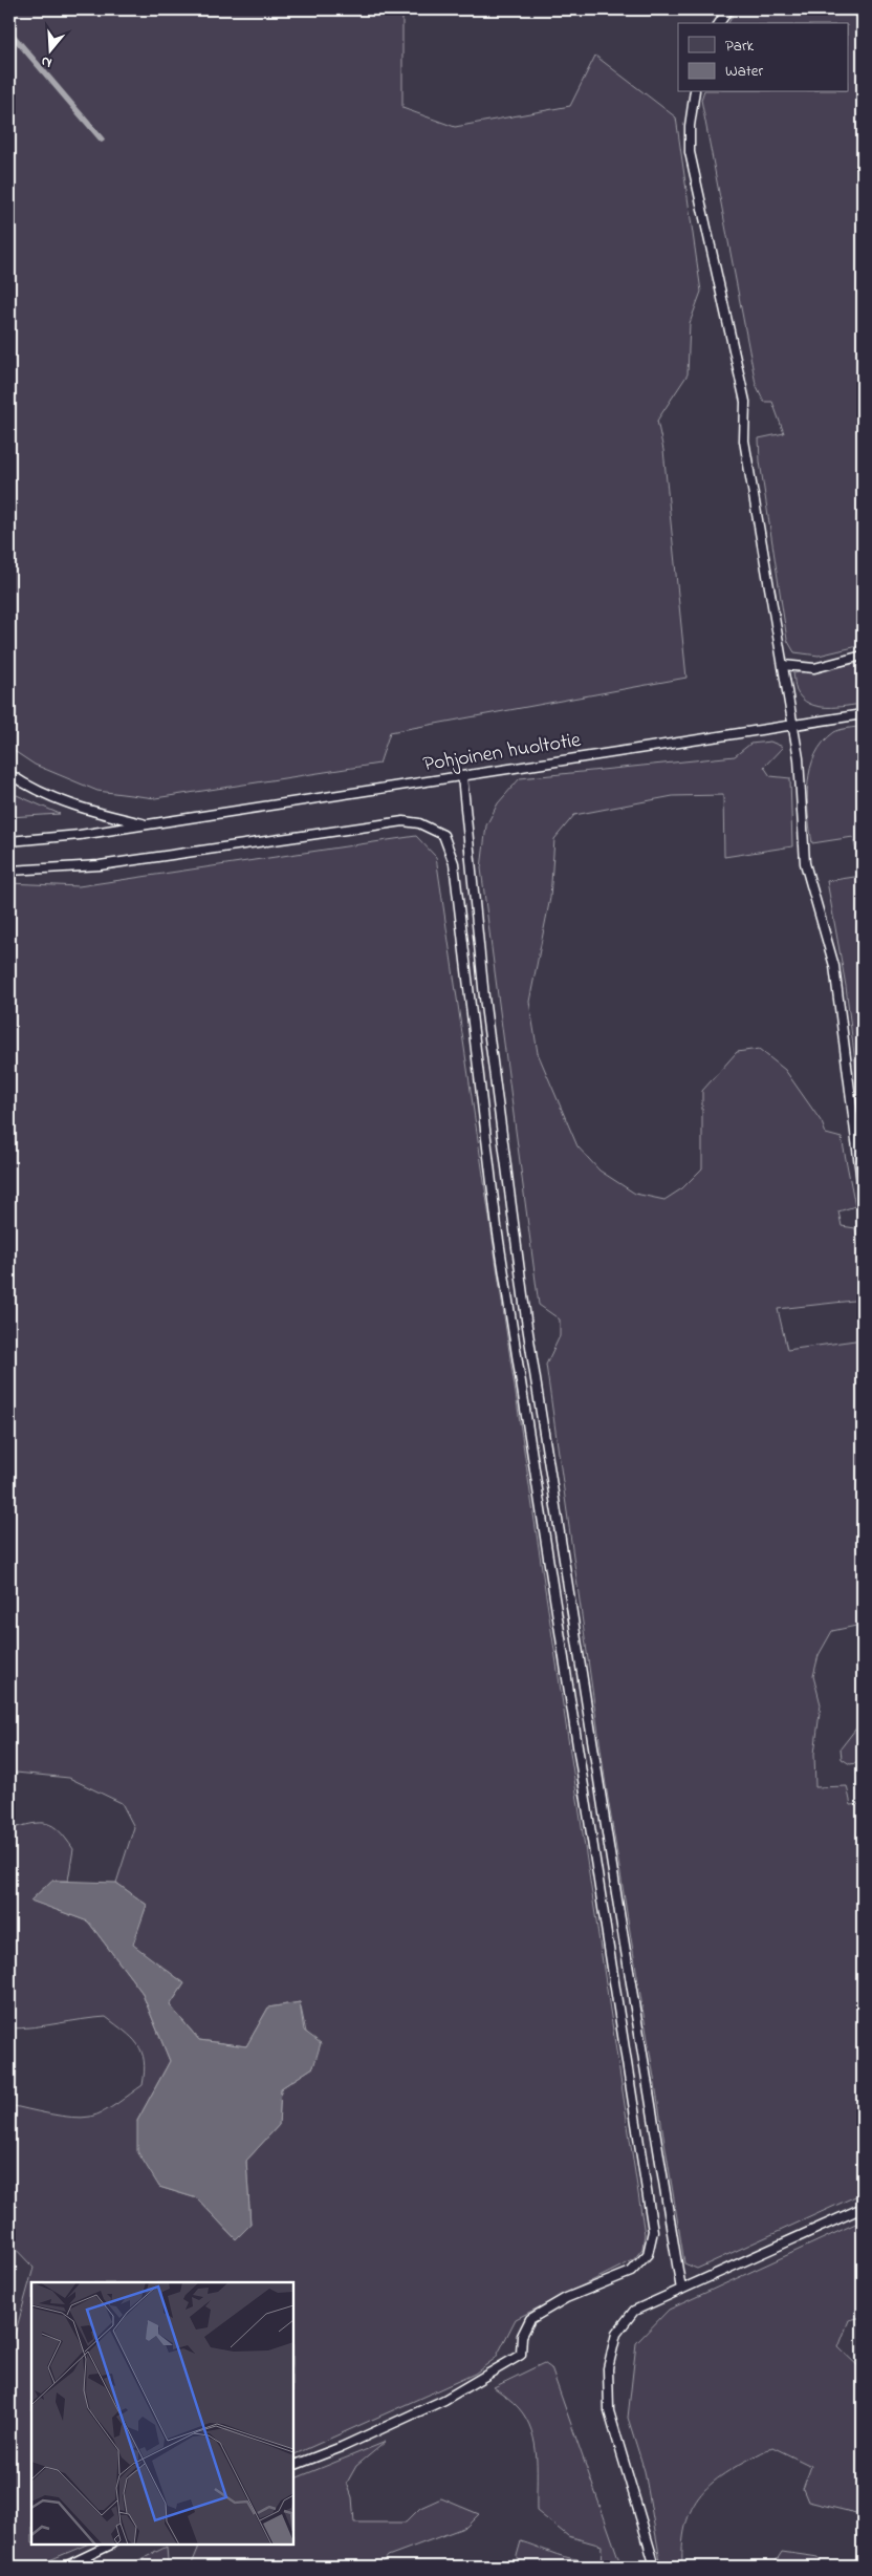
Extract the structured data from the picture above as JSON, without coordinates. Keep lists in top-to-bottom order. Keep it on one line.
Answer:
{"streets":{"lane":["Pohjoinen huoltotie"]},"legend":["Park","Water"],"north":"bottom"}
